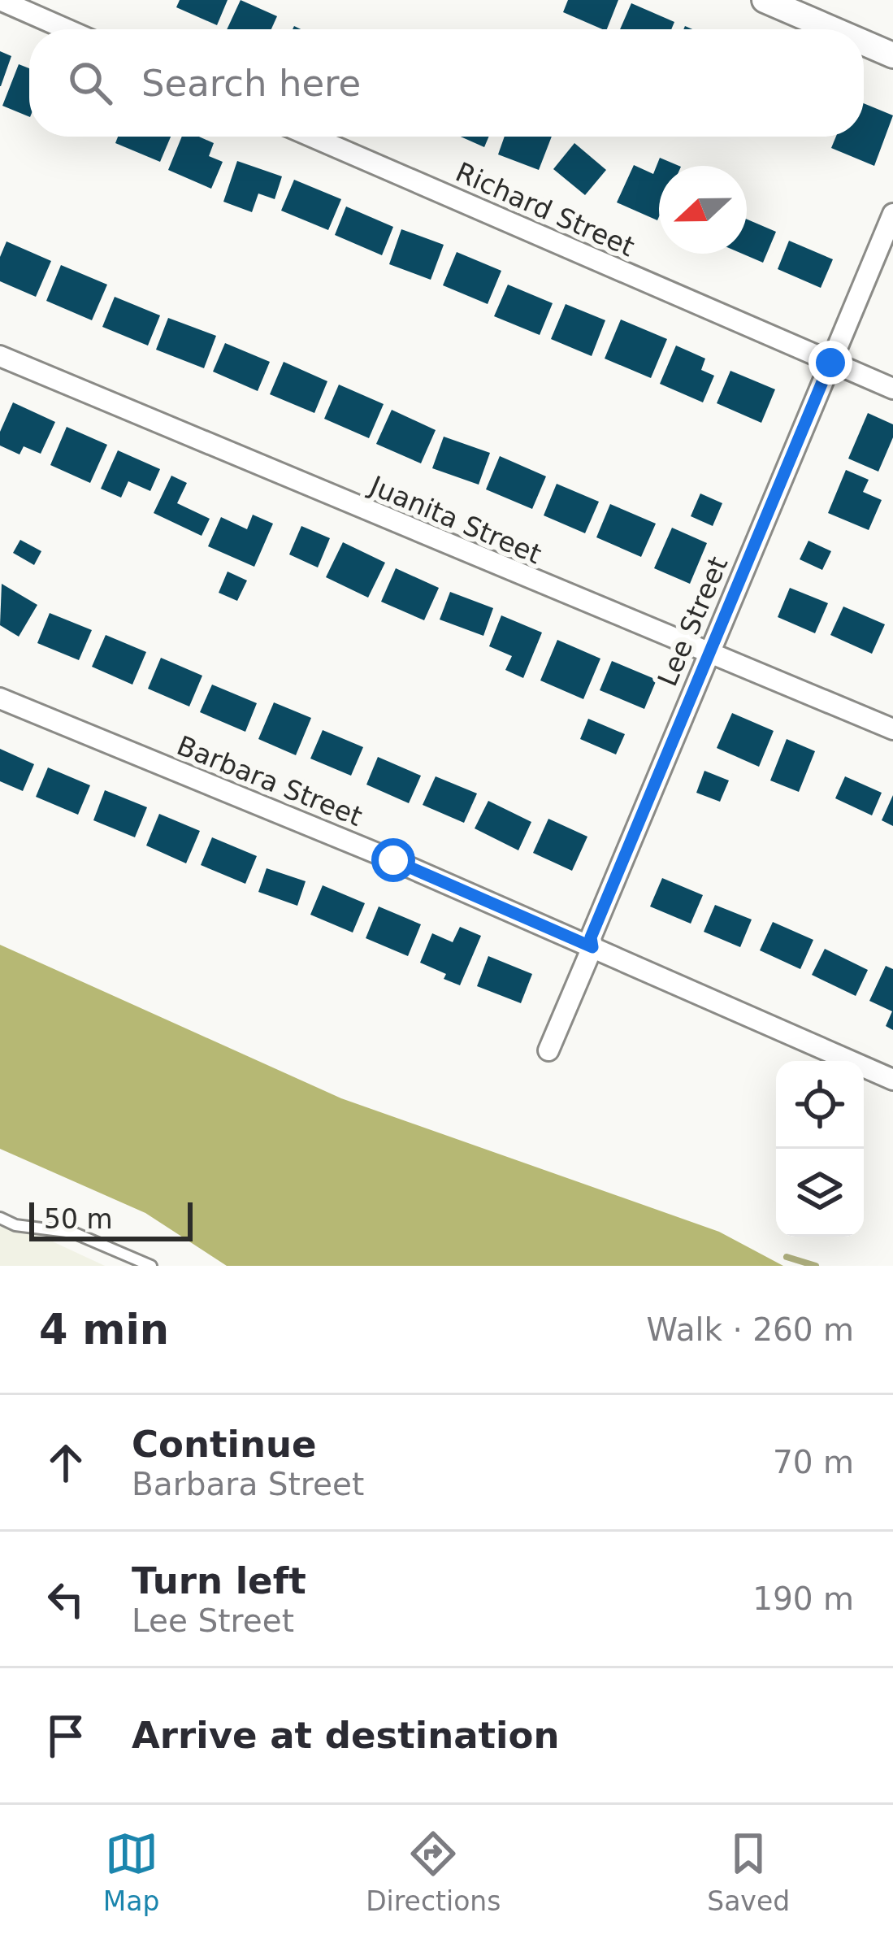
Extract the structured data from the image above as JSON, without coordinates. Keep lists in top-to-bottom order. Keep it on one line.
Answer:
{"streets":{"street":["Richard Street","Juanita Street","Lee Street","Barbara Street"]},"crossings":[["Richard Street","Lee Street"],["Juanita Street","Lee Street"],["Lee Street","Barbara Street"]],"scale_bar":"50 m","north":"left","page":{"search":"Search here","scale":"50 m","heading":["4 min","Walk · 260 m"],"list":[["Continue","Barbara Street","70 m"],["Turn left","Lee Street","190 m"],"Arrive at destination"],"nav":["Map","Directions","Saved"]}}
